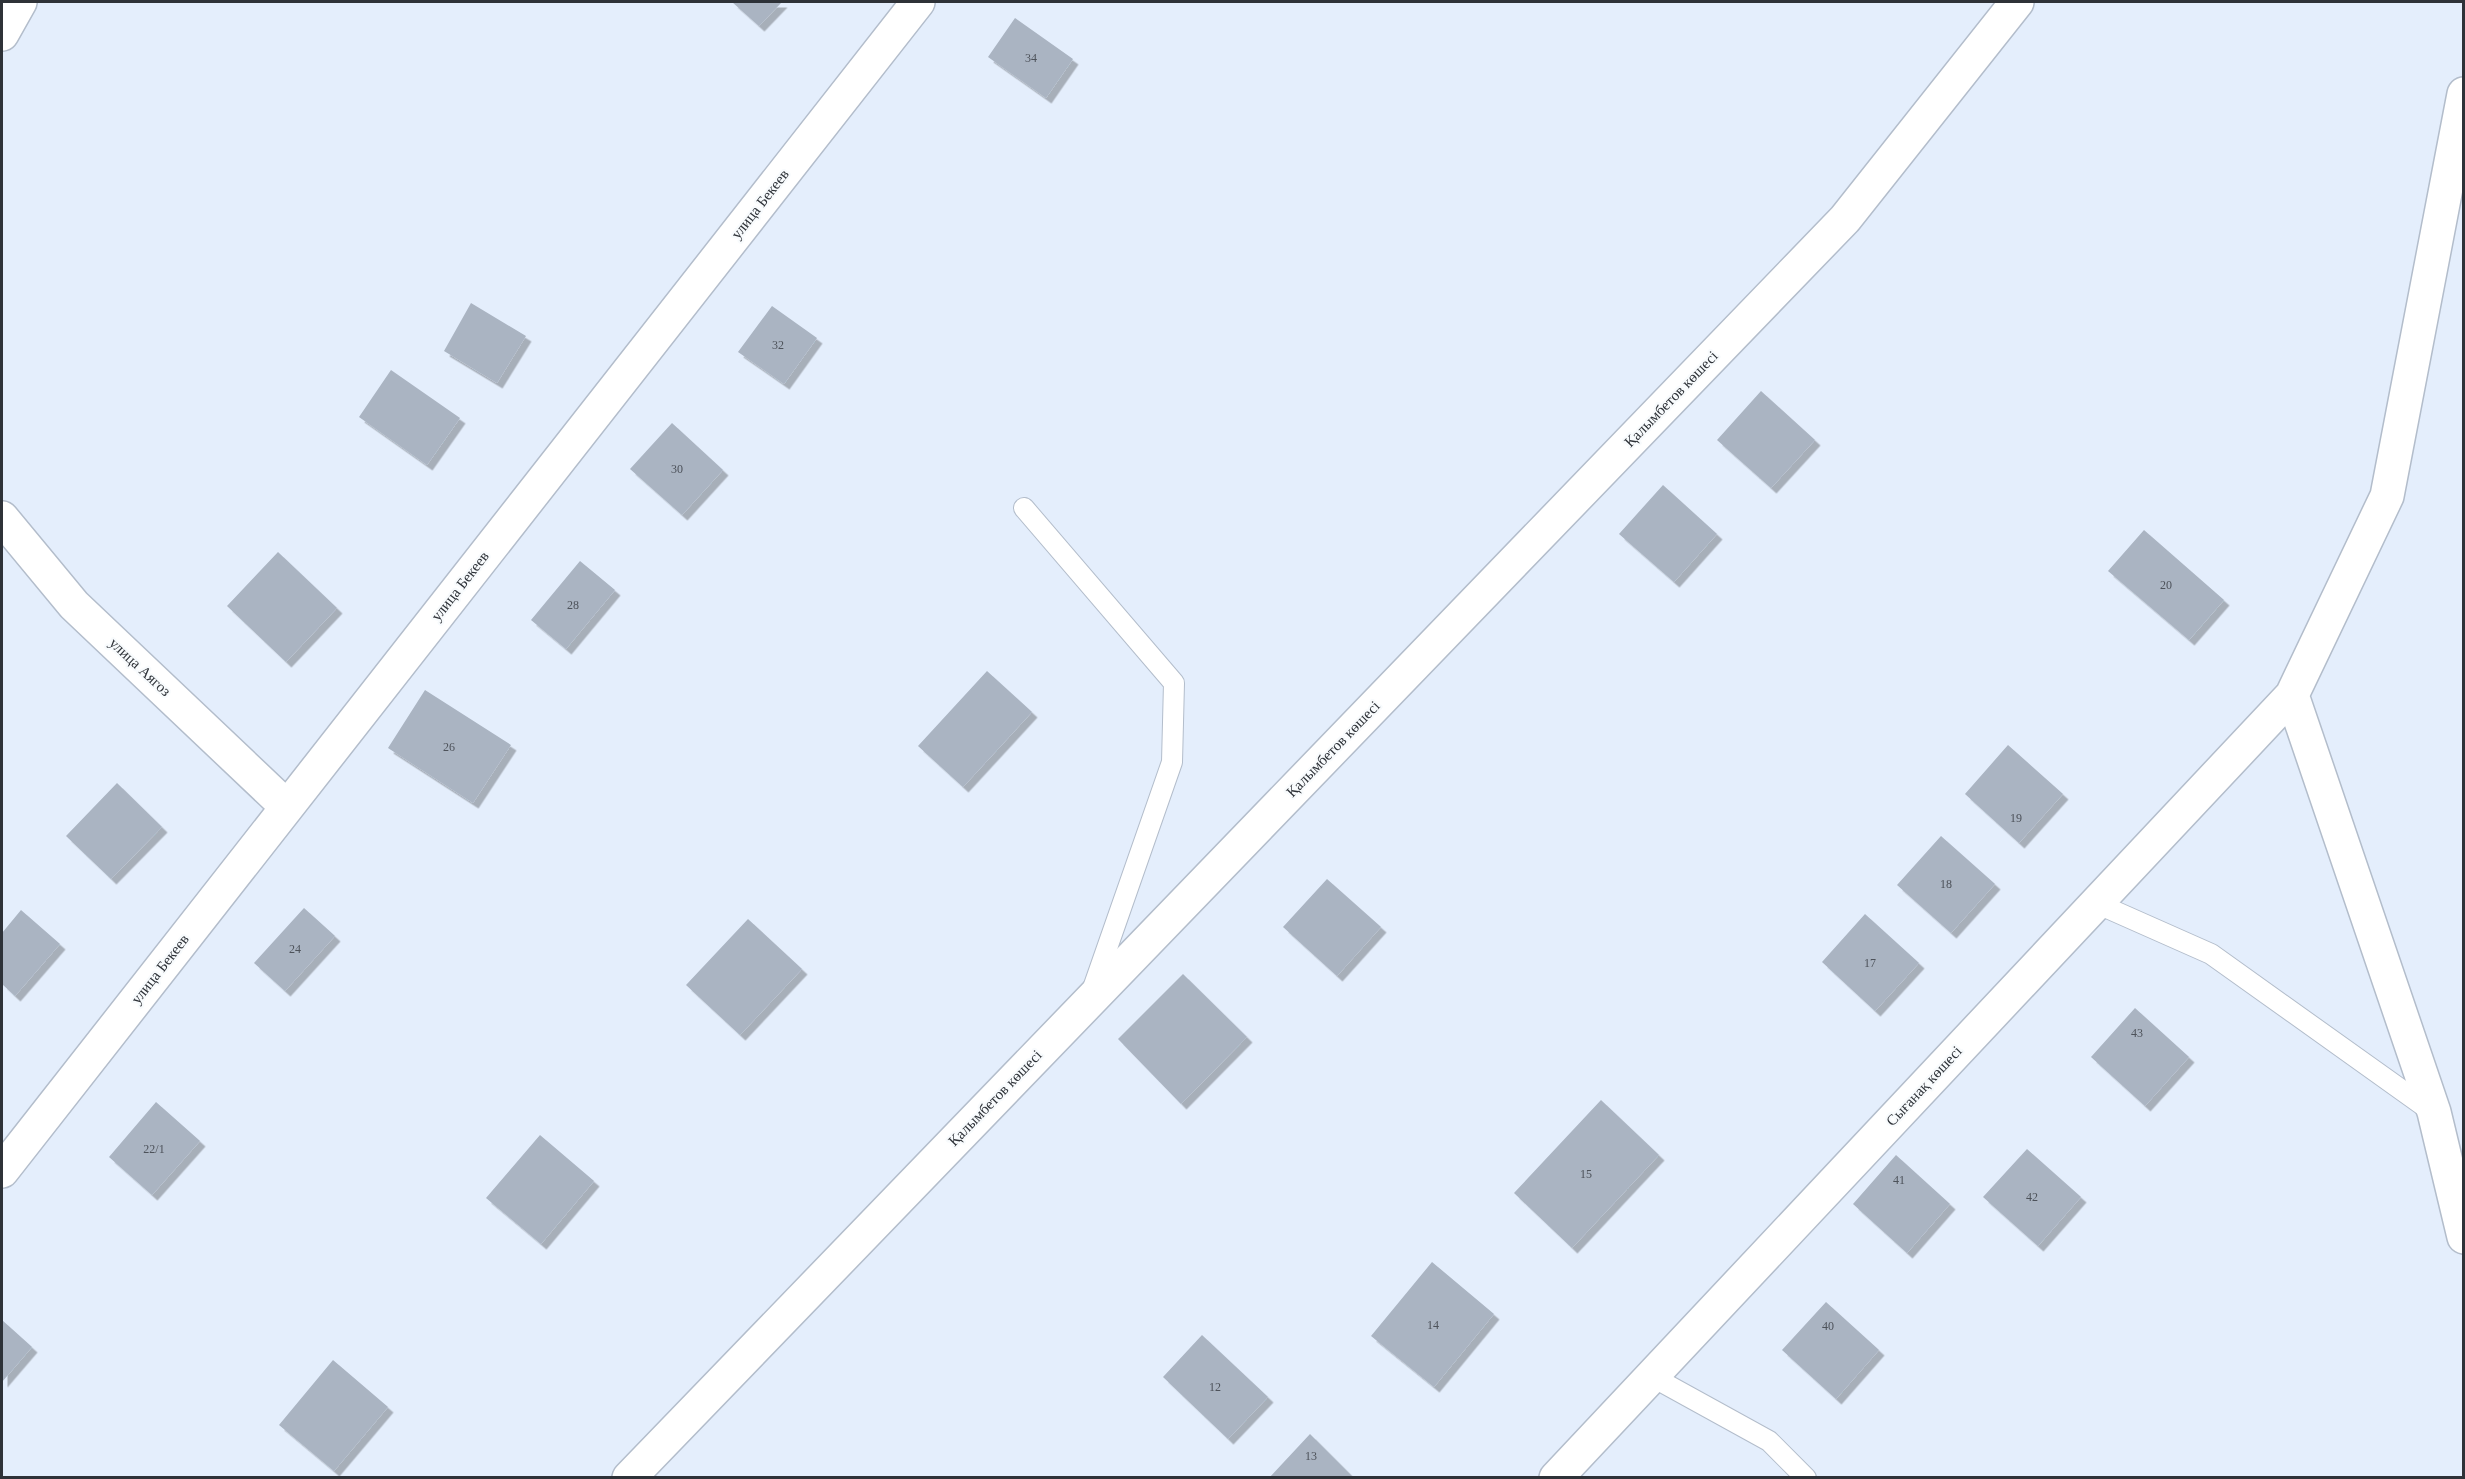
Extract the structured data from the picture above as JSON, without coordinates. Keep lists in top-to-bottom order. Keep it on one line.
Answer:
{"streets":{"street":["улица Бекеев","Қалымбетов көшесі","улица Аягоз","Сығанақ көшесі"]},"crossings":[["улица Бекеев","улица Аягоз"]],"house_numbers":["34","32","30","20","28","26","19","18","24","17","43","22/1","15","41","42","14","40","12","13"]}
